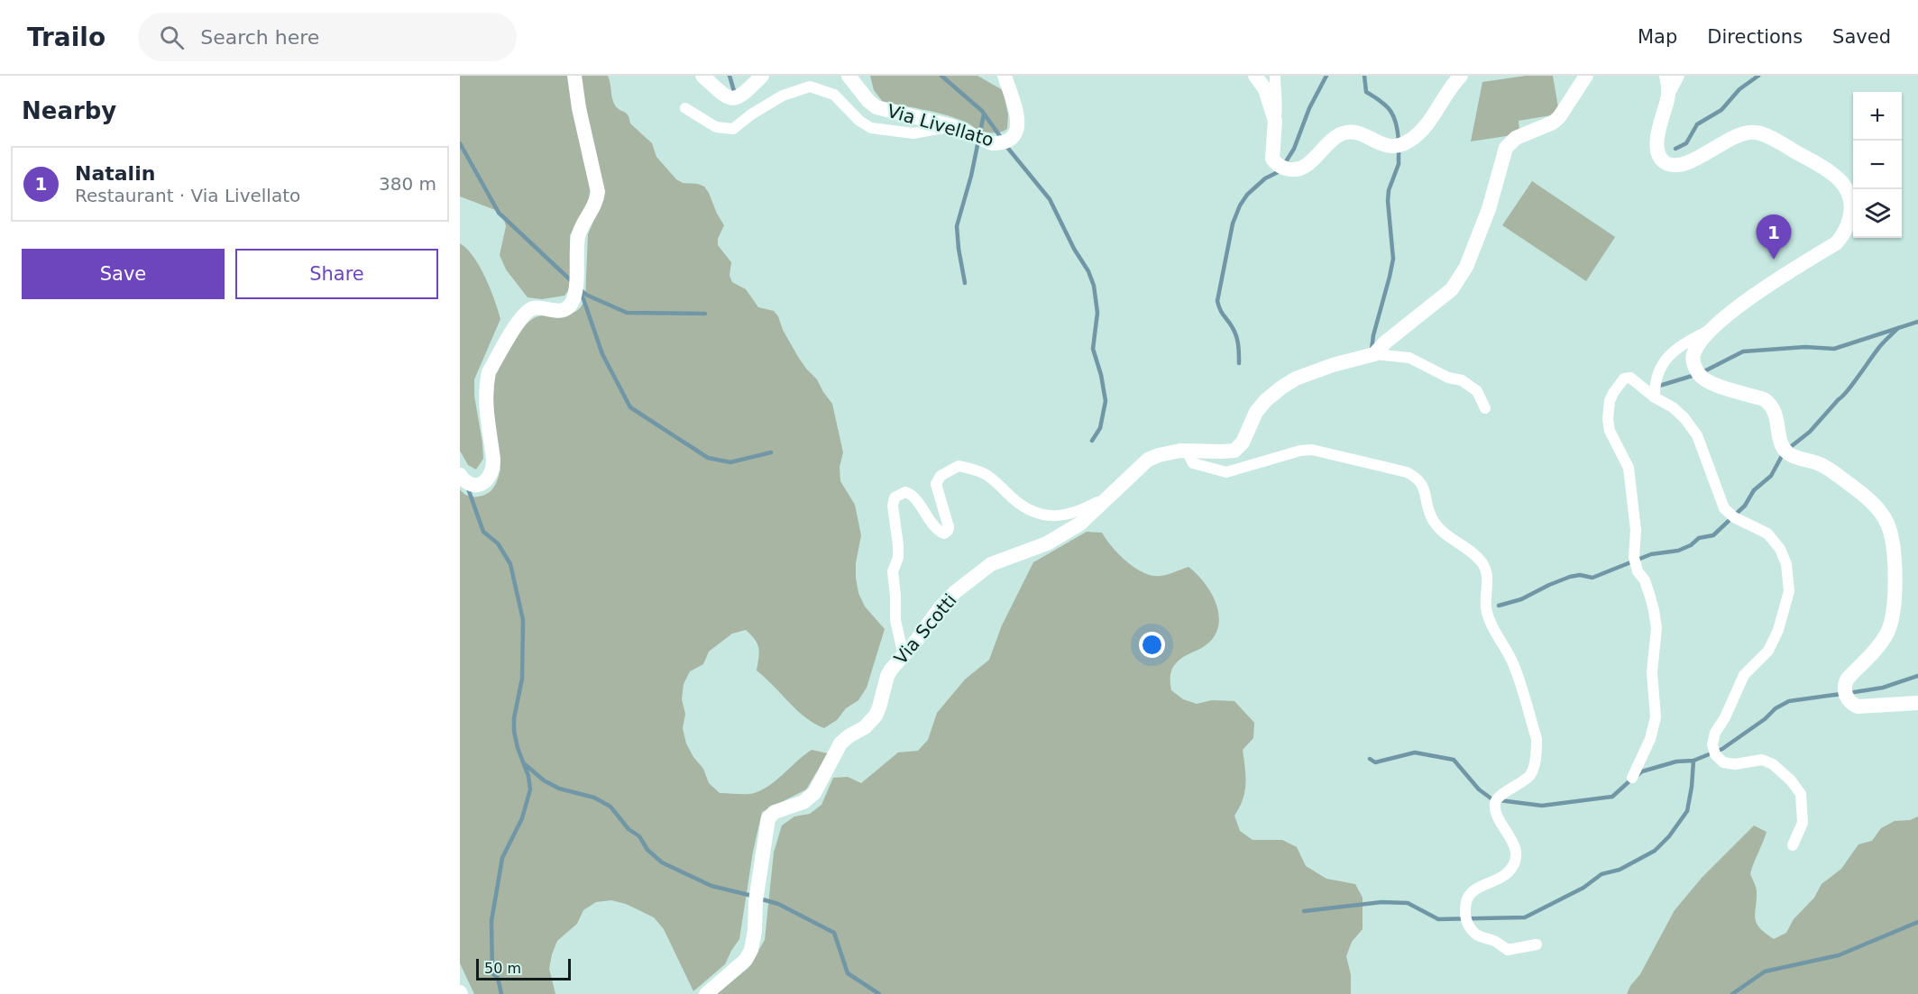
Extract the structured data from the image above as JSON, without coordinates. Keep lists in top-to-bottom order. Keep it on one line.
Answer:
{"streets":{"street":["Via Livellato","Via Scotti"]},"scale_bar":"50 m","page":{"header":"Trailo","search":"Search here","nav":["Map","Directions","Saved"],"heading":"Nearby","map_buttons":["+","−"],"list":[{"mark":"1","name":"Natalin","note":"Restaurant · Via Livellato","value":"380 m"}],"pins":"1","buttons":["Save","Share"],"scale":"50 m"}}
